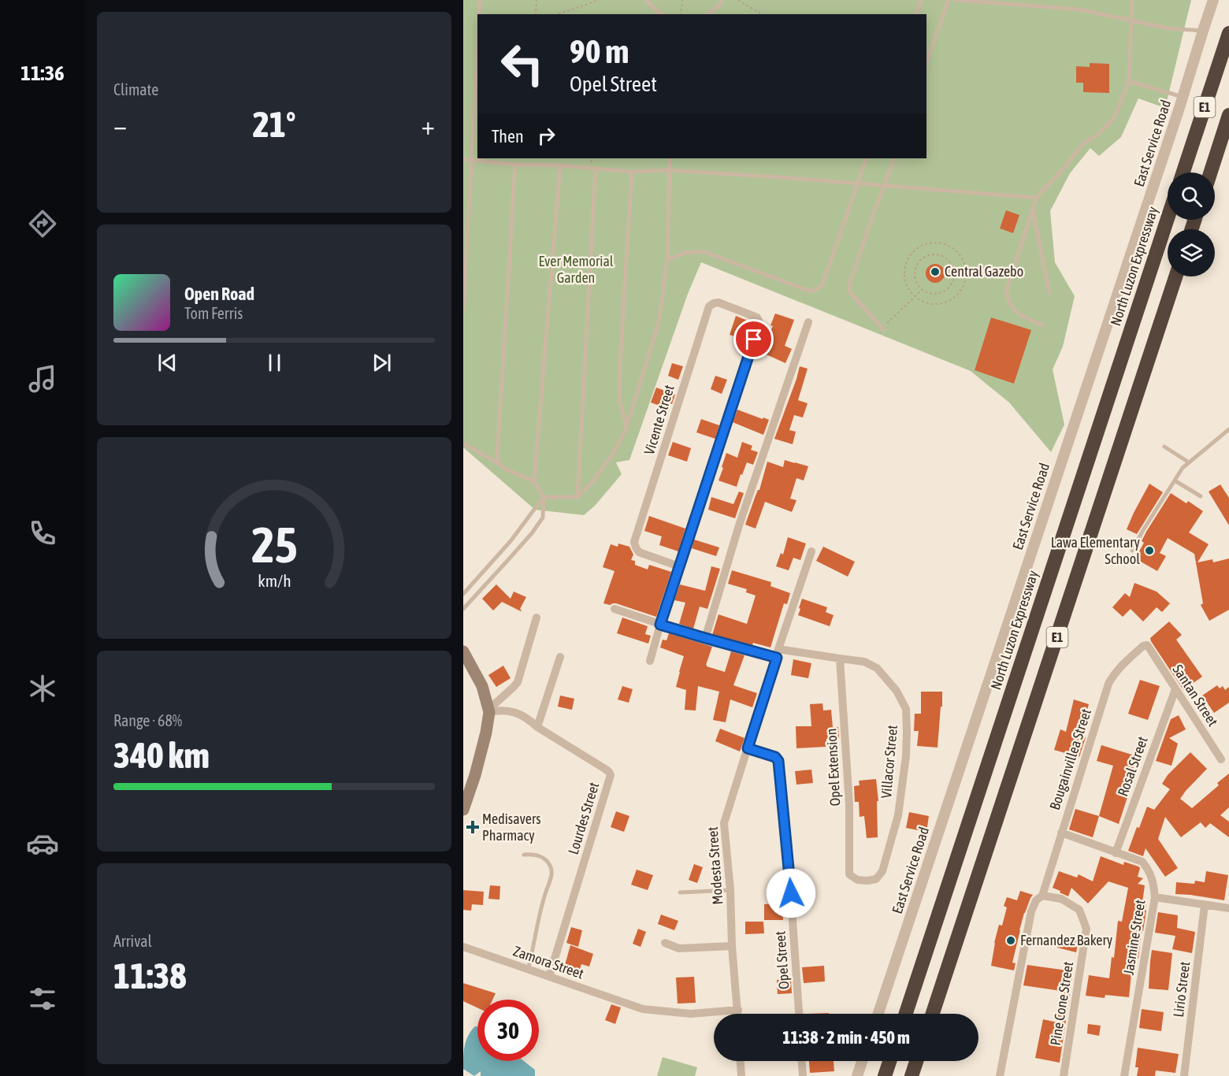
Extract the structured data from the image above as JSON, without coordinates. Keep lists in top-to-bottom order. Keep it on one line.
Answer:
{"streets":{"highway":["E1","North Luzon Expressway"],"street":["East Service Road","Vicente Street","Santan Street","Bougainvillea Street","Villacor Street","Rosal Street","Opel Extension","Lourdes Street","Modesta Street","Jasmine Street","Opel Street","Zamora Street","Lirio Street","Pine Cone Street"]},"crossings":[["Santan Street","Bougainvillea Street"],["Santan Street","Rosal Street"],["Bougainvillea Street","Jasmine Street"],["Bougainvillea Street","Pine Cone Street"],["Villacor Street","Opel Extension"],["Villacor Street","Modesta Street"],["Rosal Street","Jasmine Street"],["Lourdes Street","Zamora Street"],["Modesta Street","Opel Street"],["Modesta Street","Zamora Street"]],"parks":["Ever Memorial Garden"],"places":{"other":["Central Gazebo","Lawa Elementary School","Fernandez Bakery"],"health":["Medisavers Pharmacy"]},"page":{"tabs":"11:36","tile":["Climate",["Range · 68%","340 km"],["Arrival","11:38"]],"turn":["90 m","Opel Street"],"heat":["−","21°","+"],"then":"Then","song":["Open Road","Tom Ferris"],"limit":"30","trip":"11:38 · 2 min · 450 m","gauge":["25","km/h"]}}
